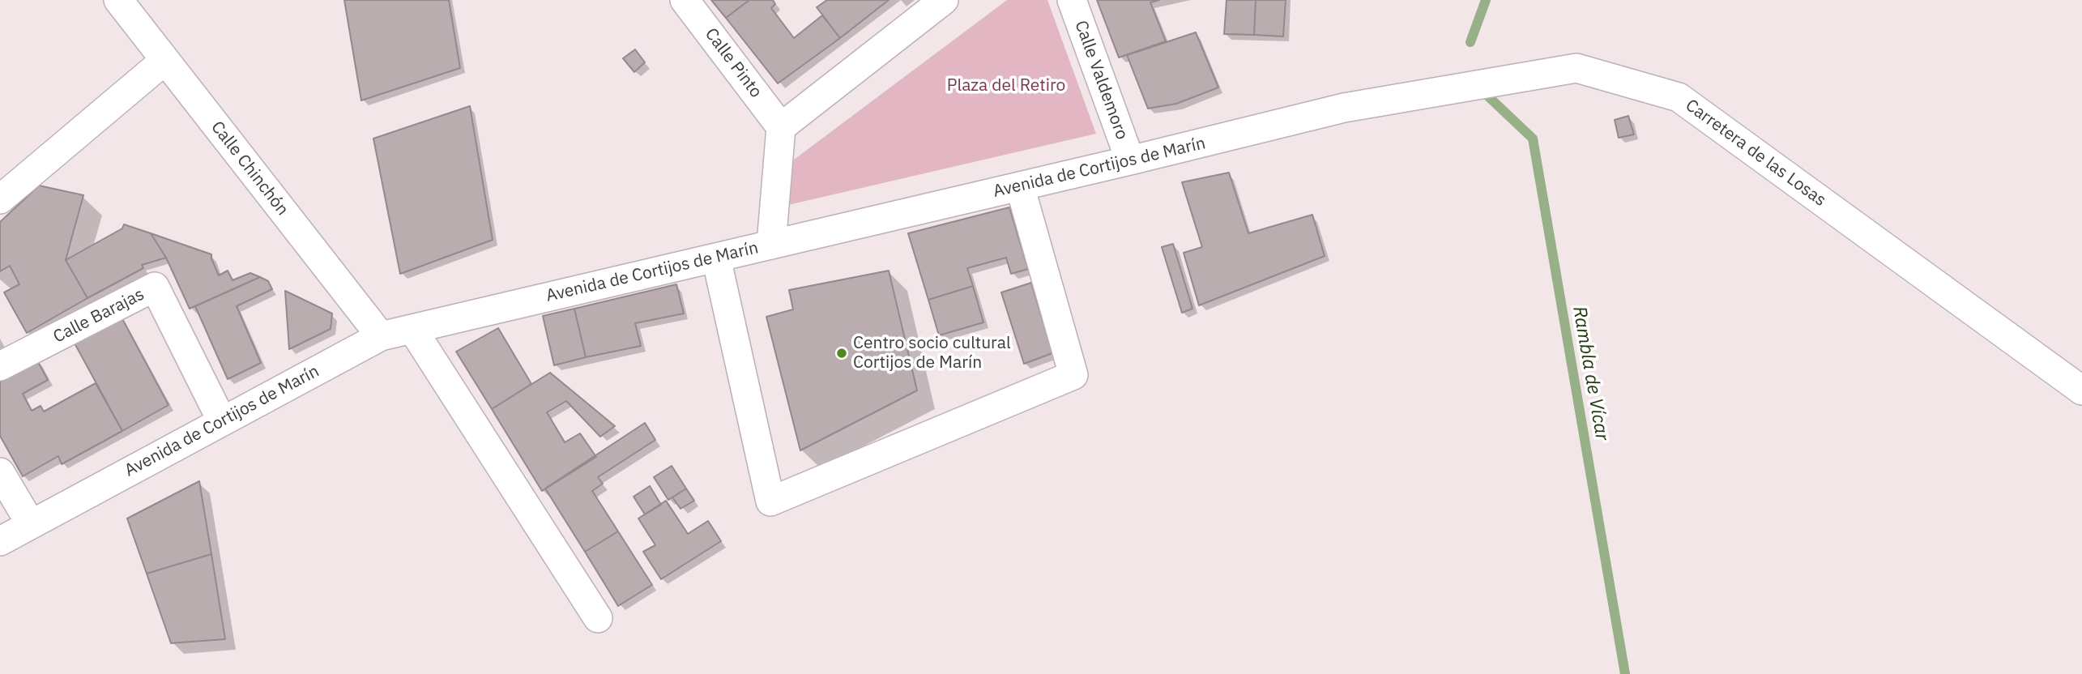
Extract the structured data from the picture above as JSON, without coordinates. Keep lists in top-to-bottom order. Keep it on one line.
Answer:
{"streets":{"street":["Calle Pinto","Calle Valdemoro","Carretera de las Losas","Avenida de Cortijos de Marín","Calle Chinchón","Calle Barajas"]},"crossings":[["Calle Valdemoro","Avenida de Cortijos de Marín"],["Carretera de las Losas","Avenida de Cortijos de Marín"],["Avenida de Cortijos de Marín","Calle Chinchón"],["Avenida de Cortijos de Marín","Calle Barajas"]],"water":["Rambla de Vícar"],"parks":["Plaza del Retiro"],"places":["Centro socio cultural Cortijos de Marín"]}
